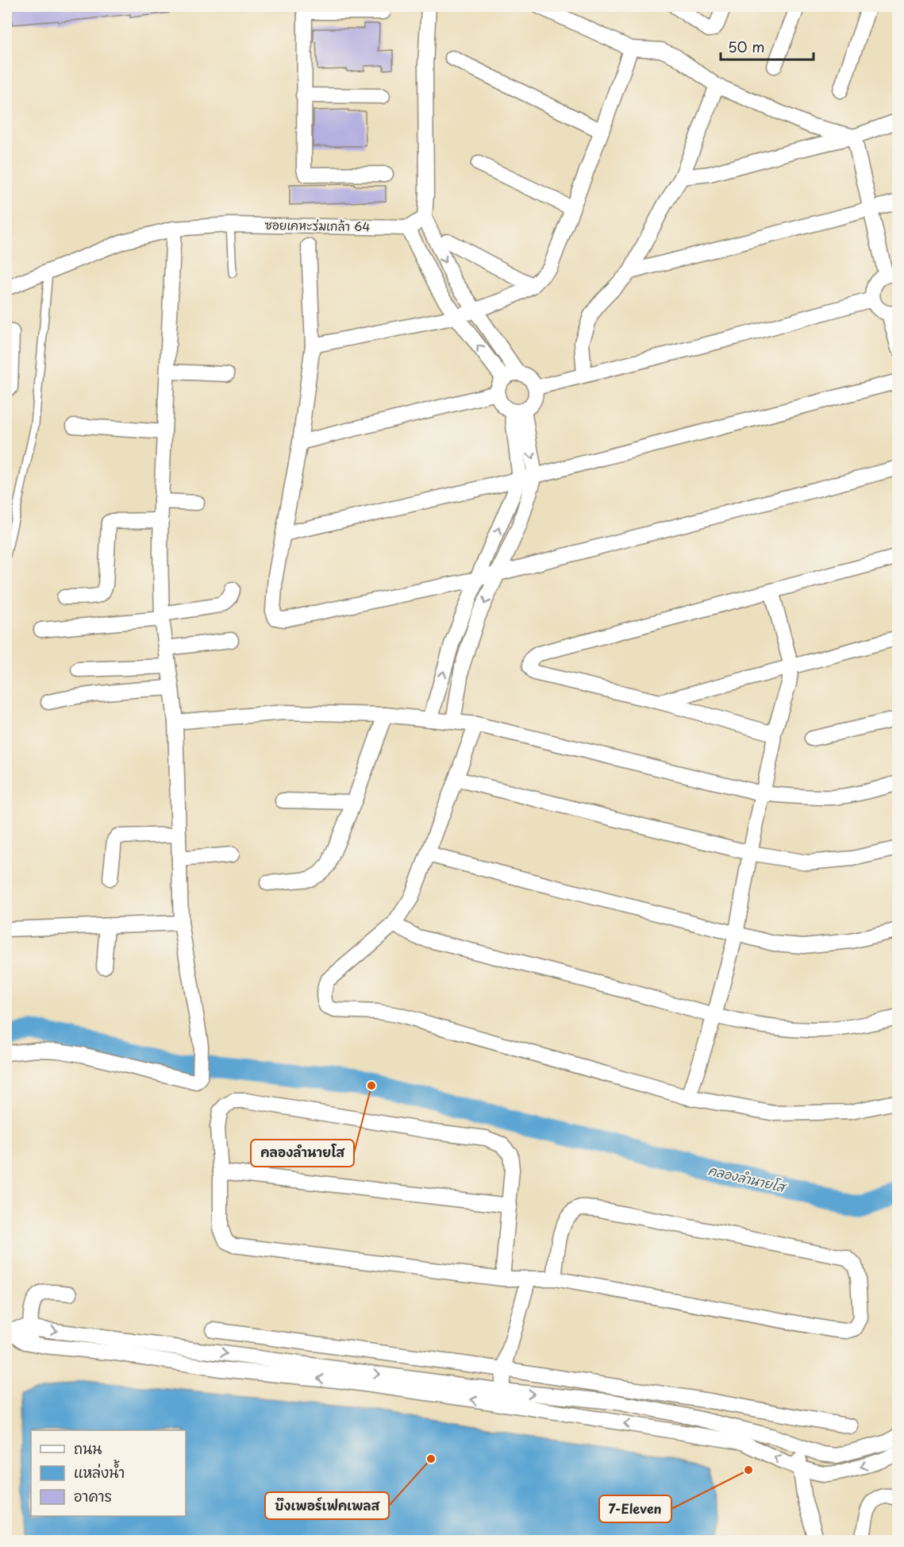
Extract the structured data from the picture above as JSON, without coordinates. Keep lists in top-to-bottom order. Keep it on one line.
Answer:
{"streets":{"street":["ซอยเคหะร่มเกล้า 64"]},"water":["คลองลำนายโส"],"places":["คลองลำนายโส","บึงเพอร์เฟคเพลส","7-Eleven"],"legend":["ถนน","แหล่งน้ำ","อาคาร"],"scale_bar":"50 m"}
